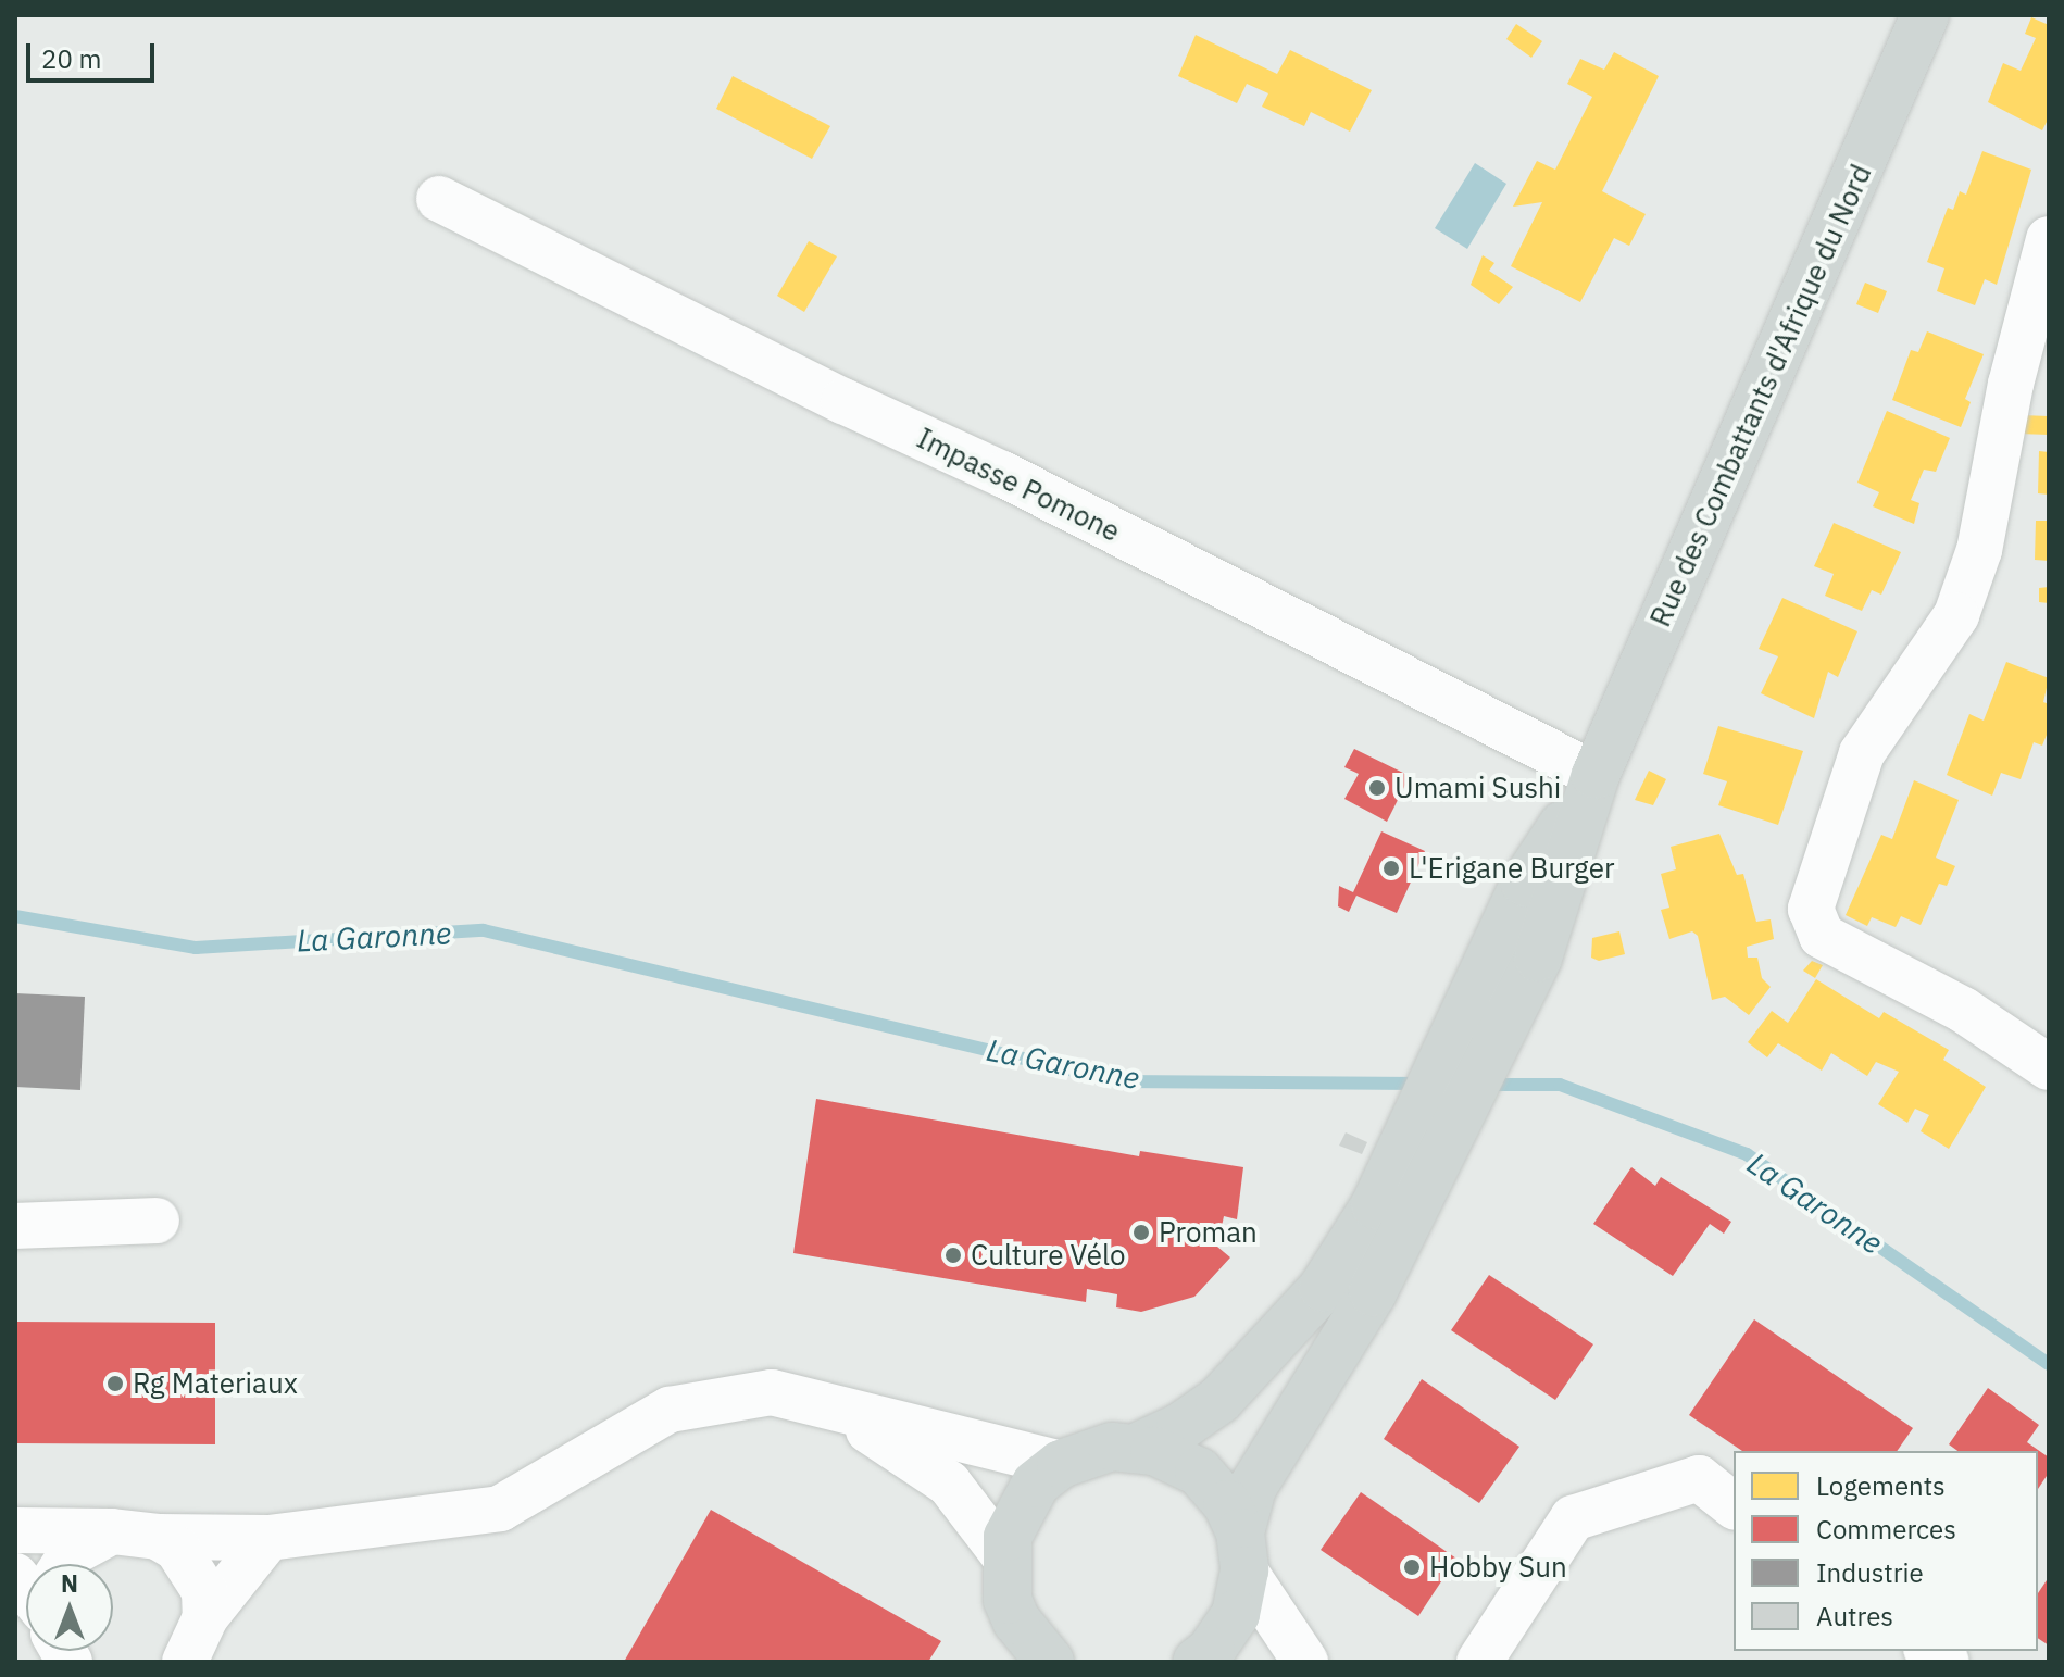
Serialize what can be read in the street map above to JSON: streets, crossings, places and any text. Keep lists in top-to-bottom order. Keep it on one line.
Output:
{"streets":{"main road":["Rue des Combattants d'Afrique du Nord"],"street":["Impasse Pomone"]},"crossings":[["Rue des Combattants d'Afrique du Nord","Impasse Pomone"]],"water":["La Garonne"],"places":["Umami Sushi","L'Erigane Burger","Proman","Culture Vélo","Rg Materiaux","Hobby Sun"],"legend":["Logements","Commerces","Industrie","Autres"],"scale_bar":"20 m","north":"top"}
